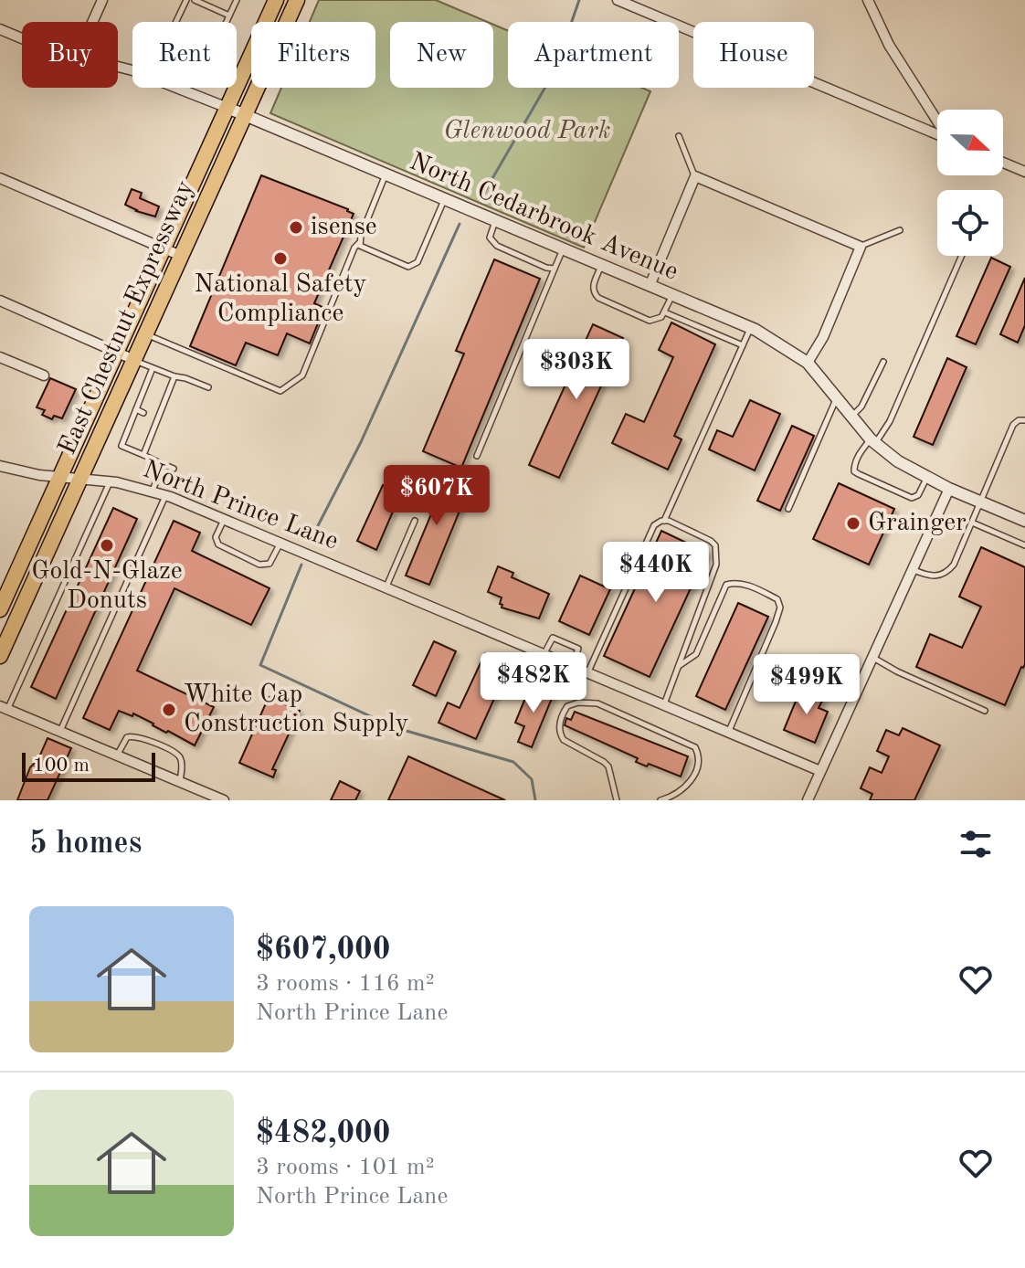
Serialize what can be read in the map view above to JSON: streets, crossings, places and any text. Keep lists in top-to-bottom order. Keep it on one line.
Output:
{"streets":{"main road":["East Chestnut Expressway"],"street":["North Cedarbrook Avenue","North Prince Lane"]},"crossings":[["North Cedarbrook Avenue","East Chestnut Expressway"],["East Chestnut Expressway","North Prince Lane"]],"parks":["Glenwood Park"],"places":["isense","National Safety Compliance","Grainger","Gold-N-Glaze Donuts","White Cap Construction Supply"],"scale_bar":"100 m","north":"right","page":{"chip":["Buy","Rent","Filters","New","Apartment","House"],"price":["$303K","$607K","$440K","$482K","$499K"],"scale":"100 m","heading":"5 homes","list":[{"name":"$607,000","note":"3 rooms · 116 m² · North Prince Lane"},{"name":"$482,000","note":"3 rooms · 101 m² · North Prince Lane"}]}}
